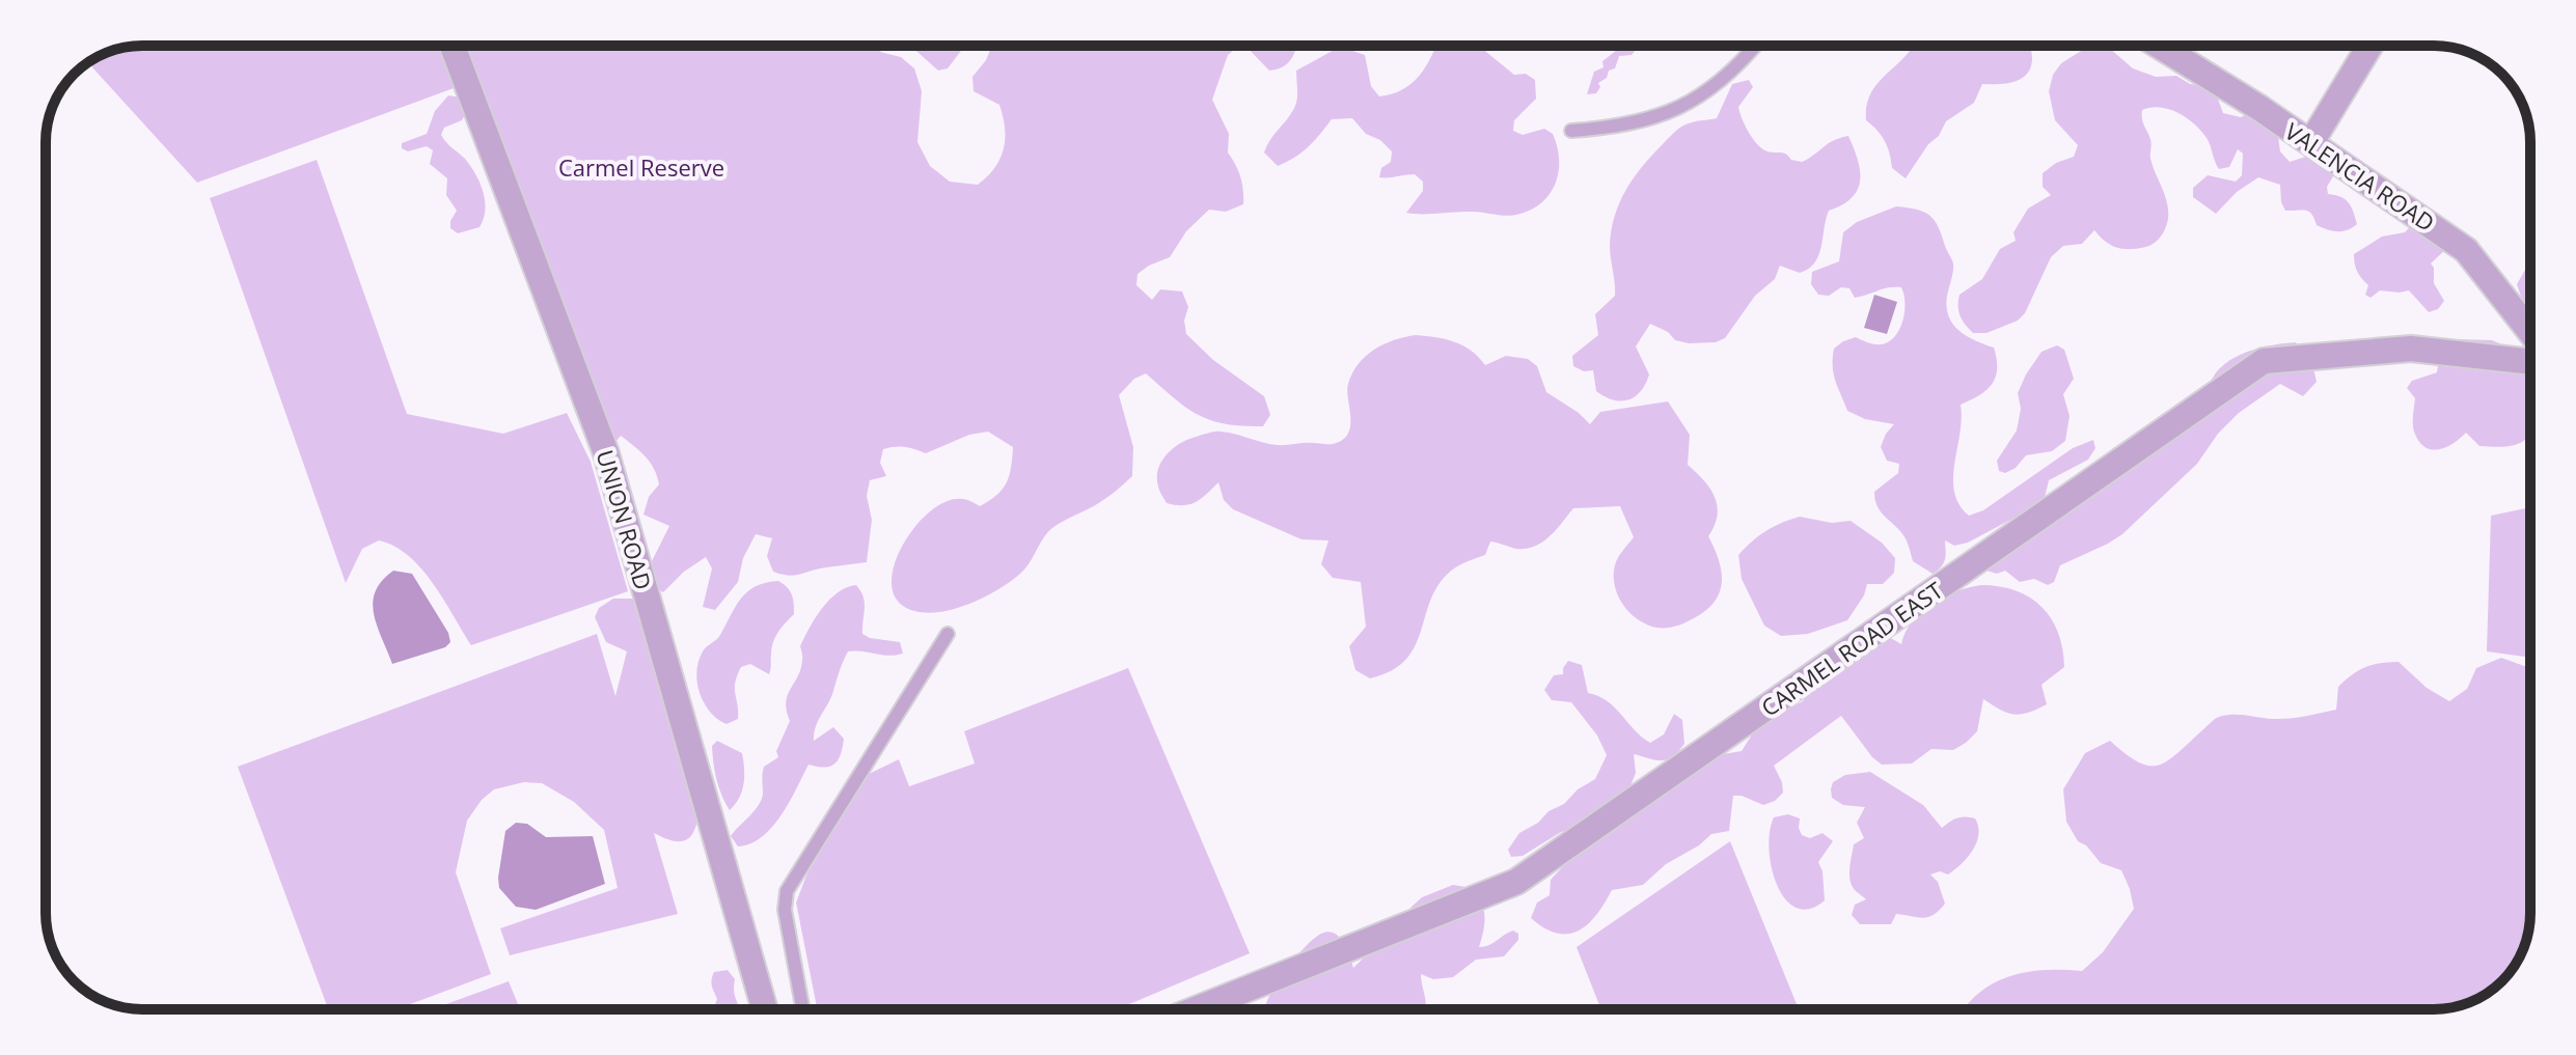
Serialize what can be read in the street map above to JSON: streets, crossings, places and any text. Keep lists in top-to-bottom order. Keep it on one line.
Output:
{"streets":{"street":["VALENCIA ROAD","UNION ROAD","CARMEL ROAD EAST"]},"parks":["Carmel Reserve"]}
